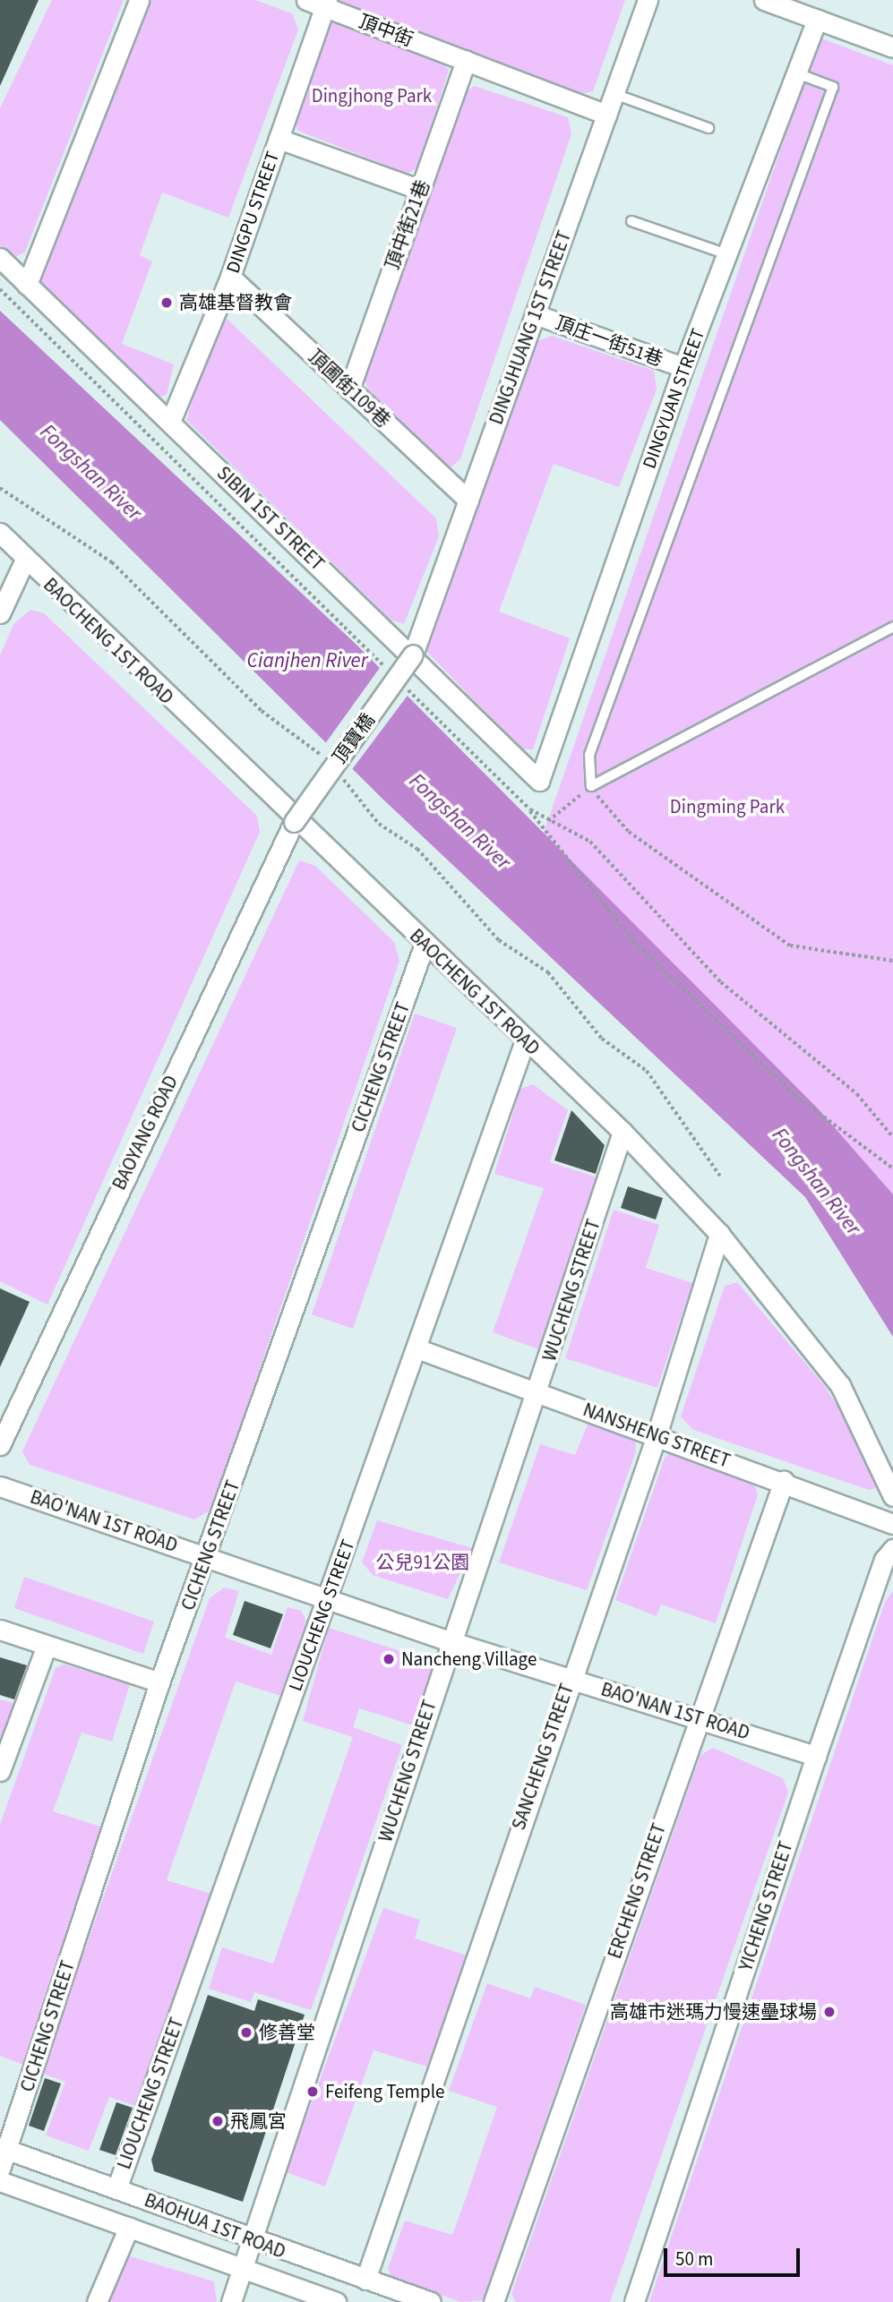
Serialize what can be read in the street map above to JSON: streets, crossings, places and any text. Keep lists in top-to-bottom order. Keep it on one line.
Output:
{"streets":{"street":["頂中街","DINGPU STREET","頂中街21巷","DINGJHUANG 1ST STREET","頂庄一街51巷","頂圃街109巷","DINGYUAN STREET","SIBIN 1ST STREET","BAOCHENG 1ST ROAD","頂寶橋","CICHENG STREET","BAOYANG ROAD","WUCHENG STREET","NANSHENG STREET","BAO'NAN 1ST ROAD","LIOUCHENG STREET","SANCHENG STREET","ERCHENG STREET","YICHENG STREET","BAOHUA 1ST ROAD"]},"crossings":[["頂中街","DINGPU STREET"],["頂中街","頂中街21巷"],["頂中街","DINGJHUANG 1ST STREET"],["DINGPU STREET","頂圃街109巷"],["DINGPU STREET","SIBIN 1ST STREET"],["頂中街21巷","頂圃街109巷"],["DINGJHUANG 1ST STREET","頂庄一街51巷"],["DINGJHUANG 1ST STREET","頂圃街109巷"],["DINGJHUANG 1ST STREET","SIBIN 1ST STREET"],["DINGJHUANG 1ST STREET","頂寶橋"],["頂庄一街51巷","DINGYUAN STREET"],["DINGYUAN STREET","SIBIN 1ST STREET"],["SIBIN 1ST STREET","頂寶橋"],["BAOCHENG 1ST ROAD","頂寶橋"],["BAOCHENG 1ST ROAD","CICHENG STREET"],["BAOCHENG 1ST ROAD","BAOYANG ROAD"],["BAOCHENG 1ST ROAD","WUCHENG STREET"],["BAOCHENG 1ST ROAD","LIOUCHENG STREET"],["BAOCHENG 1ST ROAD","SANCHENG STREET"],["頂寶橋","BAOYANG ROAD"],["CICHENG STREET","BAO'NAN 1ST ROAD"],["CICHENG STREET","BAOHUA 1ST ROAD"],["WUCHENG STREET","NANSHENG STREET"],["WUCHENG STREET","BAO'NAN 1ST ROAD"],["WUCHENG STREET","BAOHUA 1ST ROAD"],["NANSHENG STREET","LIOUCHENG STREET"],["NANSHENG STREET","SANCHENG STREET"],["NANSHENG STREET","ERCHENG STREET"],["BAO'NAN 1ST ROAD","LIOUCHENG STREET"],["BAO'NAN 1ST ROAD","SANCHENG STREET"],["BAO'NAN 1ST ROAD","ERCHENG STREET"],["BAO'NAN 1ST ROAD","YICHENG STREET"],["LIOUCHENG STREET","BAOHUA 1ST ROAD"],["SANCHENG STREET","BAOHUA 1ST ROAD"]],"water":["Fongshan River","Cianjhen River"],"parks":["Dingjhong Park","Dingming Park","公兒91公園"],"places":["高雄基督教會","Nancheng Village","高雄市迷瑪力慢速壘球場","修善堂","Feifeng Temple","飛鳳宮"],"scale_bar":"50 m"}
